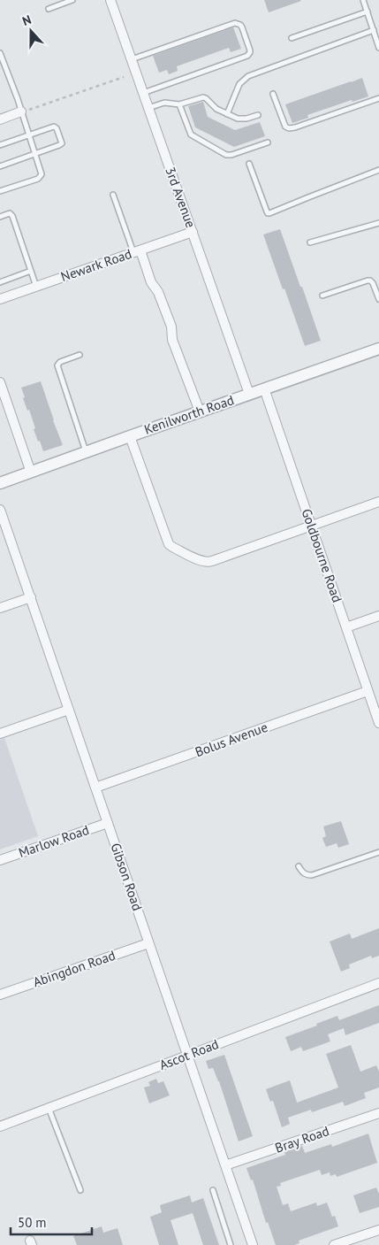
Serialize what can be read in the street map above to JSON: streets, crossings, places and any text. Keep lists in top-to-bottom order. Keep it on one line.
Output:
{"streets":{"street":["3rd Avenue","Newark Road","Kenilworth Road","Goldbourne Road","Bolus Avenue","Marlow Road","Gibson Road","Abingdon Road","Ascot Road","Bray Road"]},"crossings":[["3rd Avenue","Newark Road"],["3rd Avenue","Kenilworth Road"],["Kenilworth Road","Goldbourne Road"],["Goldbourne Road","Bolus Avenue"],["Bolus Avenue","Gibson Road"],["Marlow Road","Gibson Road"],["Gibson Road","Abingdon Road"],["Gibson Road","Ascot Road"],["Gibson Road","Bray Road"]],"scale_bar":"50 m","north":"top"}
